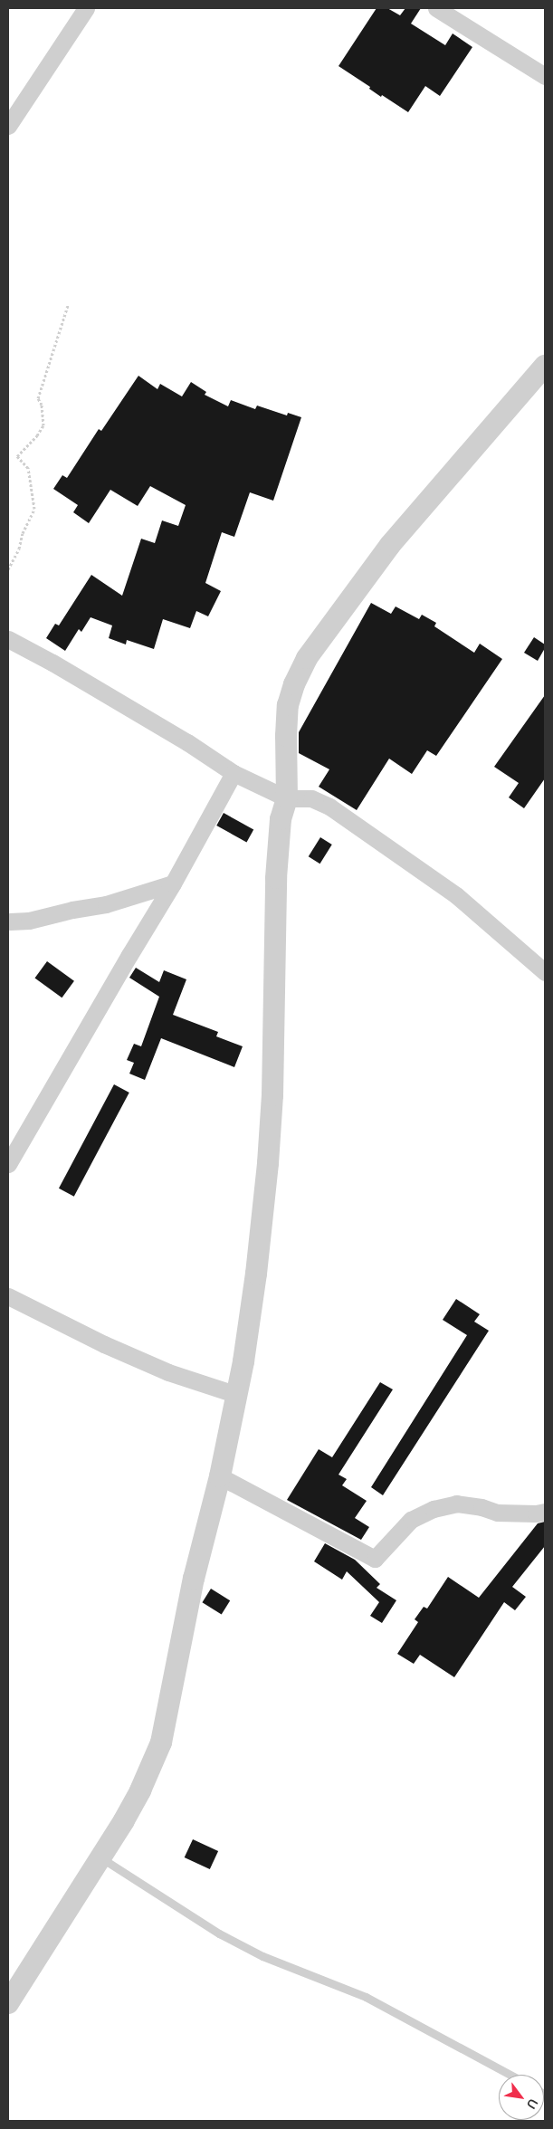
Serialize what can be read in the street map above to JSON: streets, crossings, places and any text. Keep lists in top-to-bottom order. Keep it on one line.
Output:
{"north":"bottom right"}
